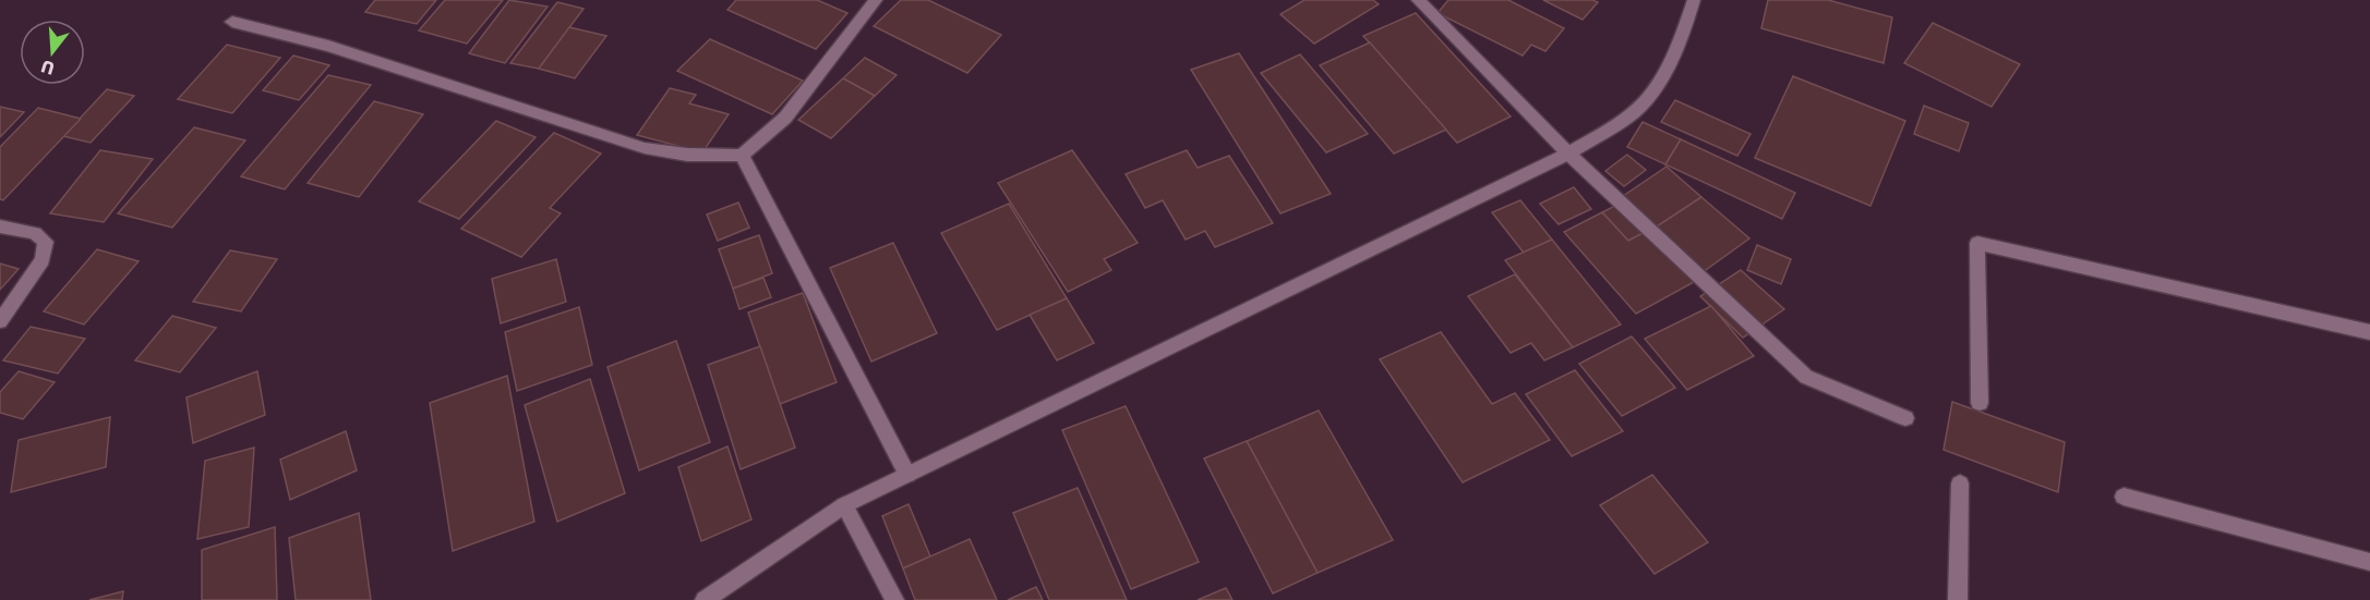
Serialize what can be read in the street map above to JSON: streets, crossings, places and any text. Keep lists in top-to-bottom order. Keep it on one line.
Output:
{"north":"bottom"}
